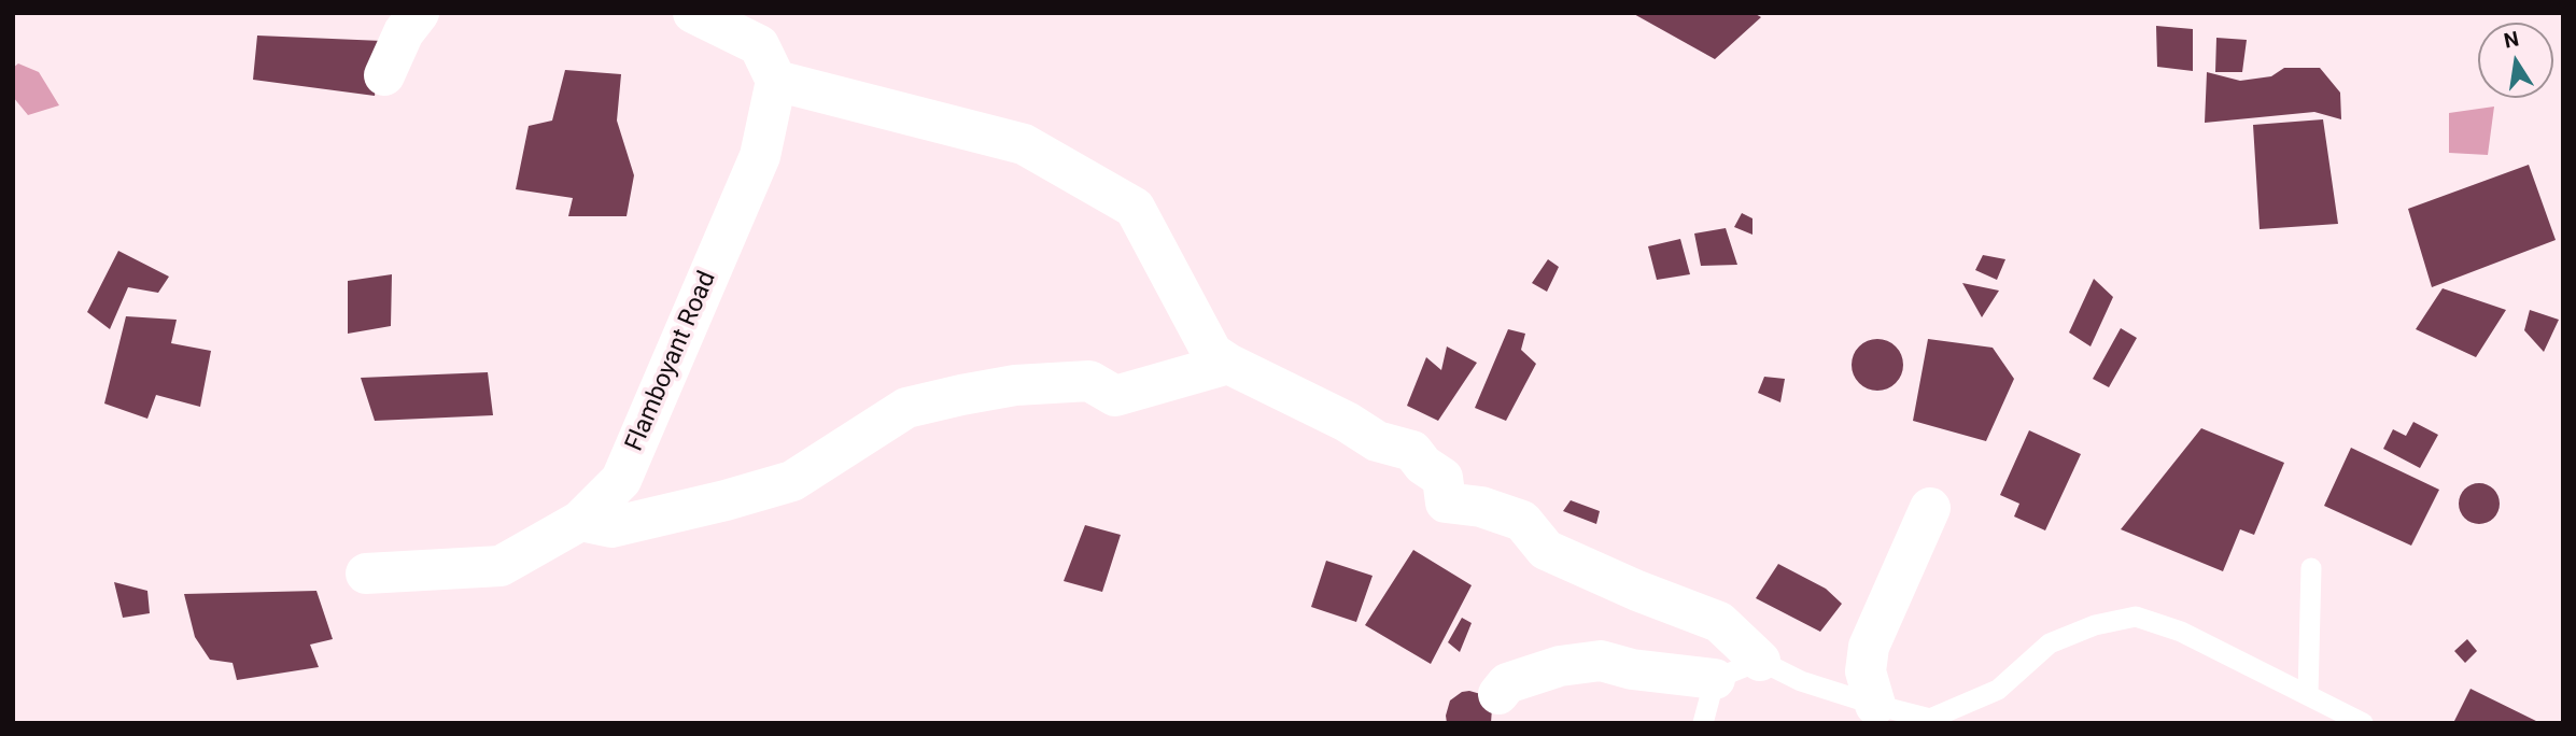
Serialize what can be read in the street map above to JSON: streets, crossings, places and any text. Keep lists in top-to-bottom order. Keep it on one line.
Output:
{"streets":{"street":["Flamboyant Road"]},"north":"top"}
